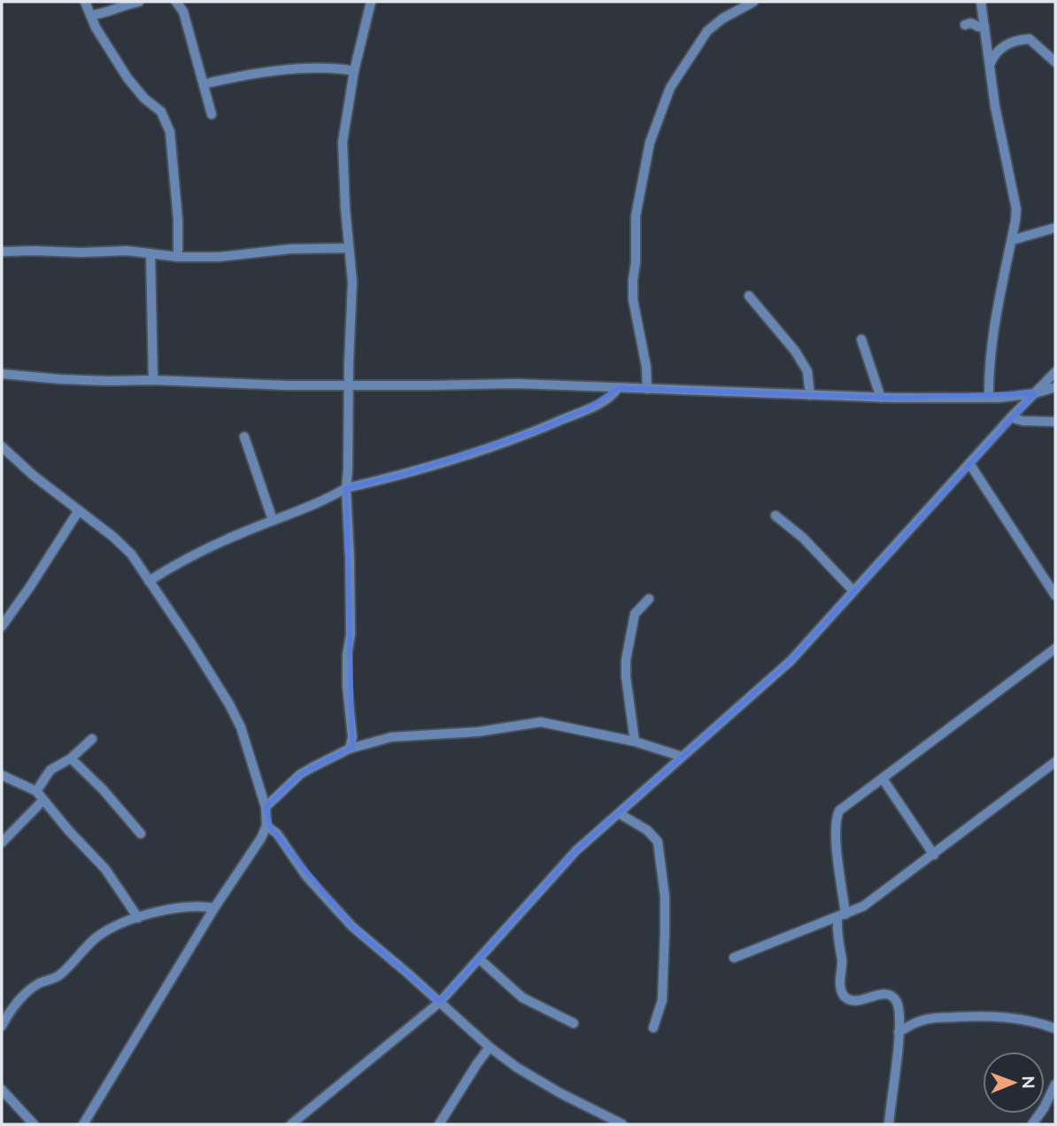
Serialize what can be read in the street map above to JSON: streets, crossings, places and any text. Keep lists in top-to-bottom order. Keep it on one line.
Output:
{"north":"right"}
